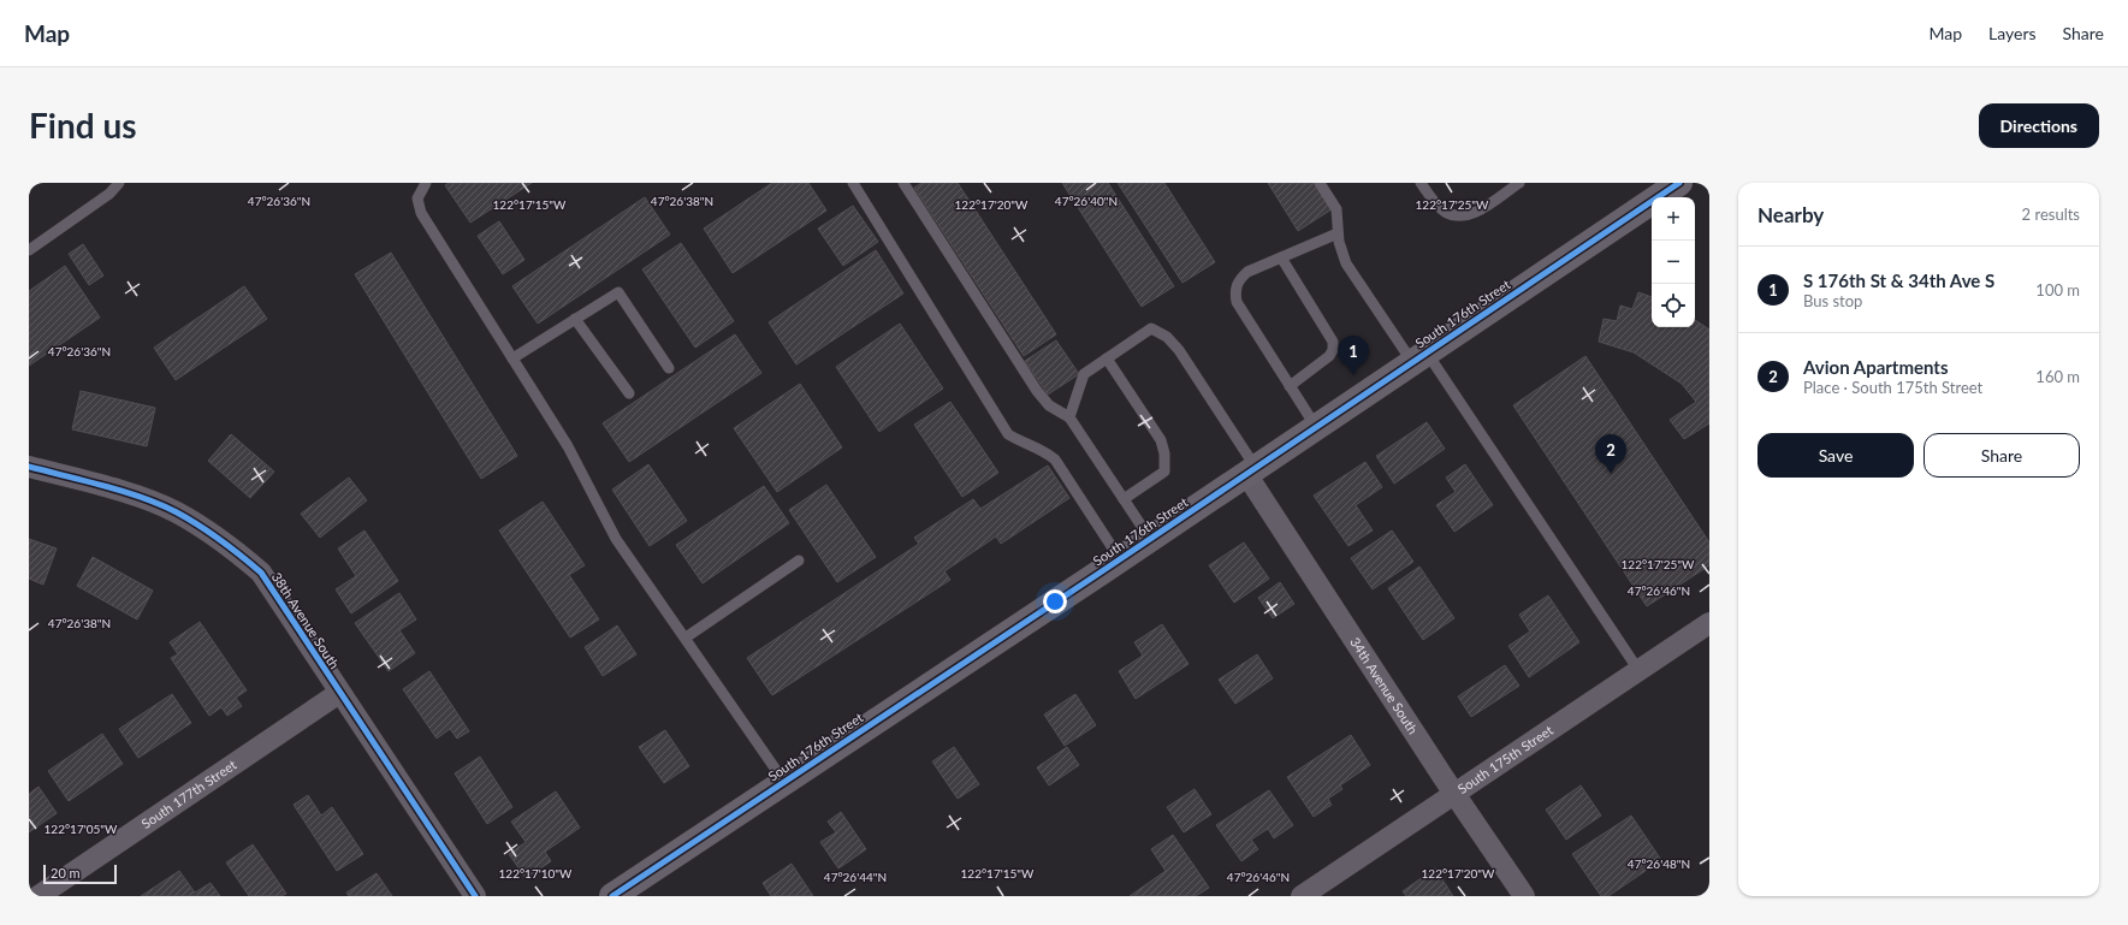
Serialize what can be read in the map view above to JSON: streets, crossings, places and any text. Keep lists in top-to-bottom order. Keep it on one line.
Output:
{"streets":{"street":["South 176th Street","38th Avenue South","34th Avenue South","South 175th Street","South 177th Street"]},"crossings":[["South 176th Street","34th Avenue South"],["38th Avenue South","South 177th Street"],["34th Avenue South","South 175th Street"]],"scale_bar":"20 m","page":{"header":"Map","nav":["Map","Layers","Share"],"buttons":["Directions",["Save","Share"]],"title":"Find us","heading":["Nearby","2 results"],"map_buttons":["+","−"],"list":[{"mark":"1","name":"S 176th St & 34th Ave S","note":"Bus stop","value":"100 m"},{"mark":"2","name":"Avion Apartments","note":"Place · South 175th Street","value":"160 m"}],"pins":["1","2"],"scale":"20 m"},"coordinates":["47°26'36\"N","47°26'38\"N","47°26'40\"N","122°17'15\"W","122°17'20\"W","122°17'25\"W","47°26'46\"N","122°17'05\"W","47°26'48\"N","122°17'10\"W","47°26'44\"N"]}
